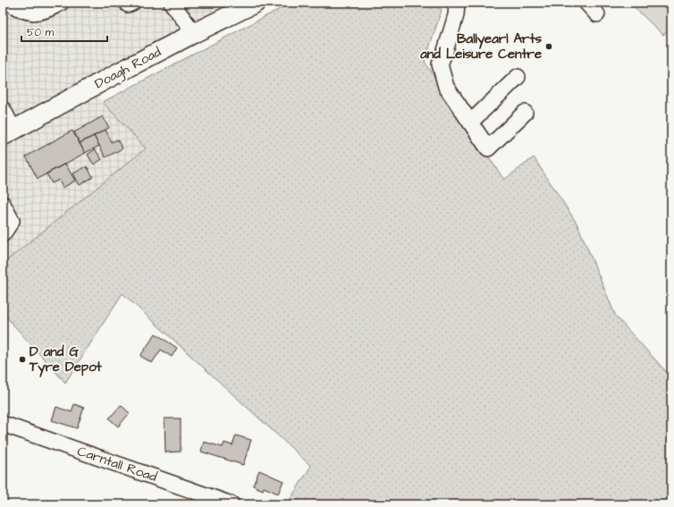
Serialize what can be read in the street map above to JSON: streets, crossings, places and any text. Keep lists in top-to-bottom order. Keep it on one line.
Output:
{"streets":{"main road":["Doagh Road"],"street":["Carntall Road"]},"places":["Ballyearl Arts and Leisure Centre","D and G Tyre Depot"],"scale_bar":"50 m"}
